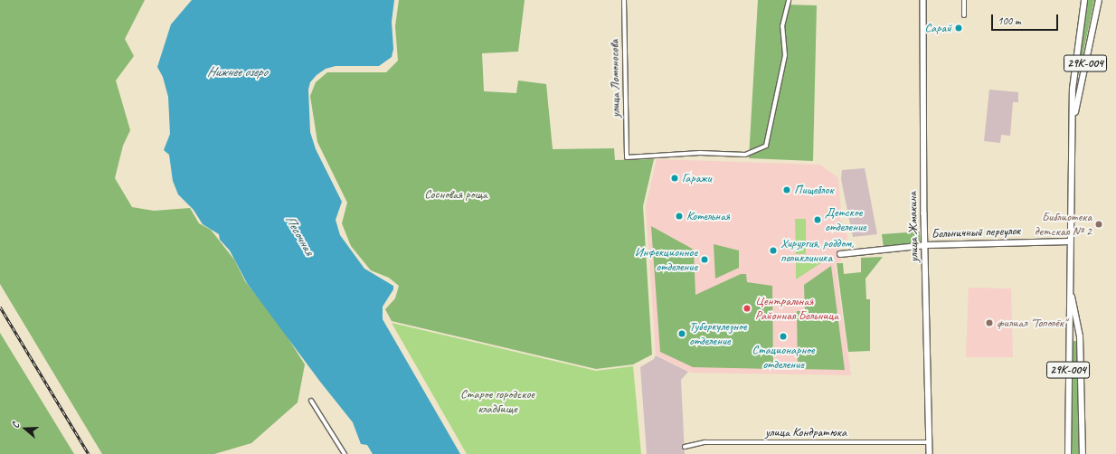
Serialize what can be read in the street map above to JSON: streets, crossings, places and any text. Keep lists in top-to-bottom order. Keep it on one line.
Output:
{"streets":{"main road":["29К-004"],"street":["улица Ломоносова","улица Жмакина","Больничный переулок","улица Кондратюка"]},"crossings":[["29К-004","Больничный переулок"],["улица Жмакина","Больничный переулок"],["улица Жмакина","улица Кондратюка"]],"water":["Нижнее озеро","Песочная"],"parks":["Сосновая роща","Старое городское кладбище"],"places":["Сарай","Гаражи","Пищеблок","Котельная","Детское отделение","Библиотека детская № 2","Хирургия, роддом, поликлиника","Инфекционное отделение","Центральная Районная Больница","филиал \"Тополёк\"","Туберкулезное отделение","Стационарное отделение"],"scale_bar":"100 m","north":"left"}
